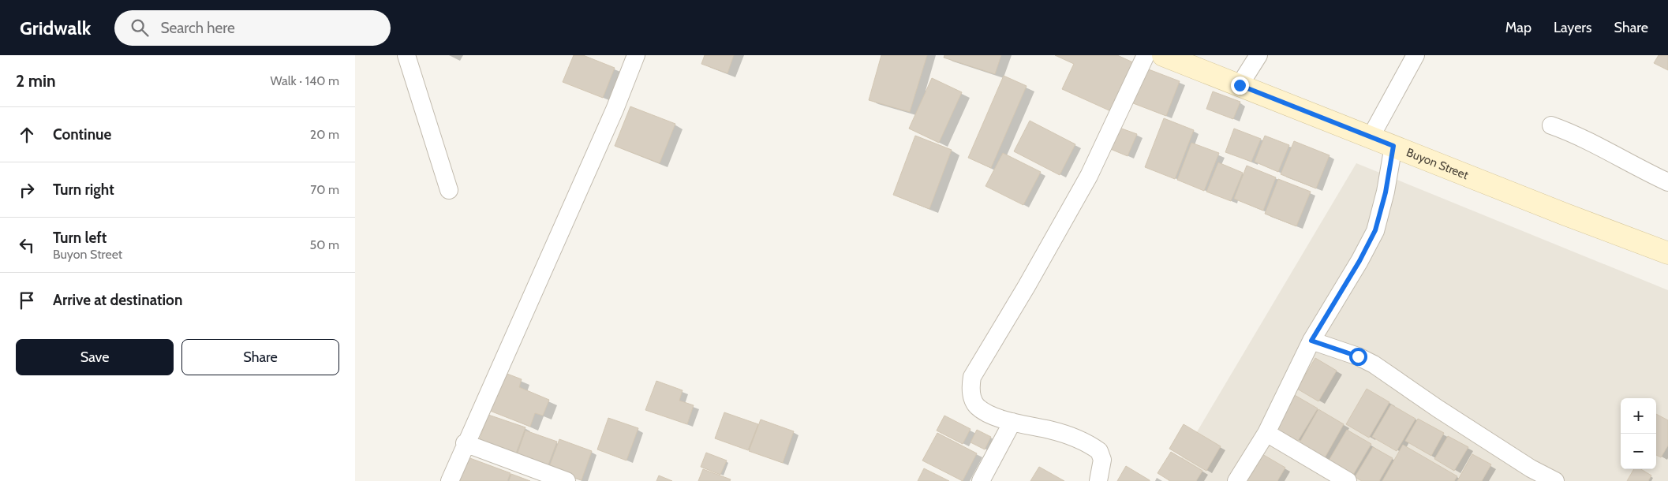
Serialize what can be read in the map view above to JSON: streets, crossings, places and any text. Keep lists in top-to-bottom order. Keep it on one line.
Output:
{"streets":{"main road":["Buyon Street"]},"page":{"header":"Gridwalk","search":"Search here","nav":["Map","Layers","Share"],"heading":["2 min","Walk · 140 m"],"list":[["Continue","20 m"],["Turn right","70 m"],["Turn left","Buyon Street","50 m"],"Arrive at destination"],"buttons":["Save","Share"],"map_buttons":["+","−"]}}
